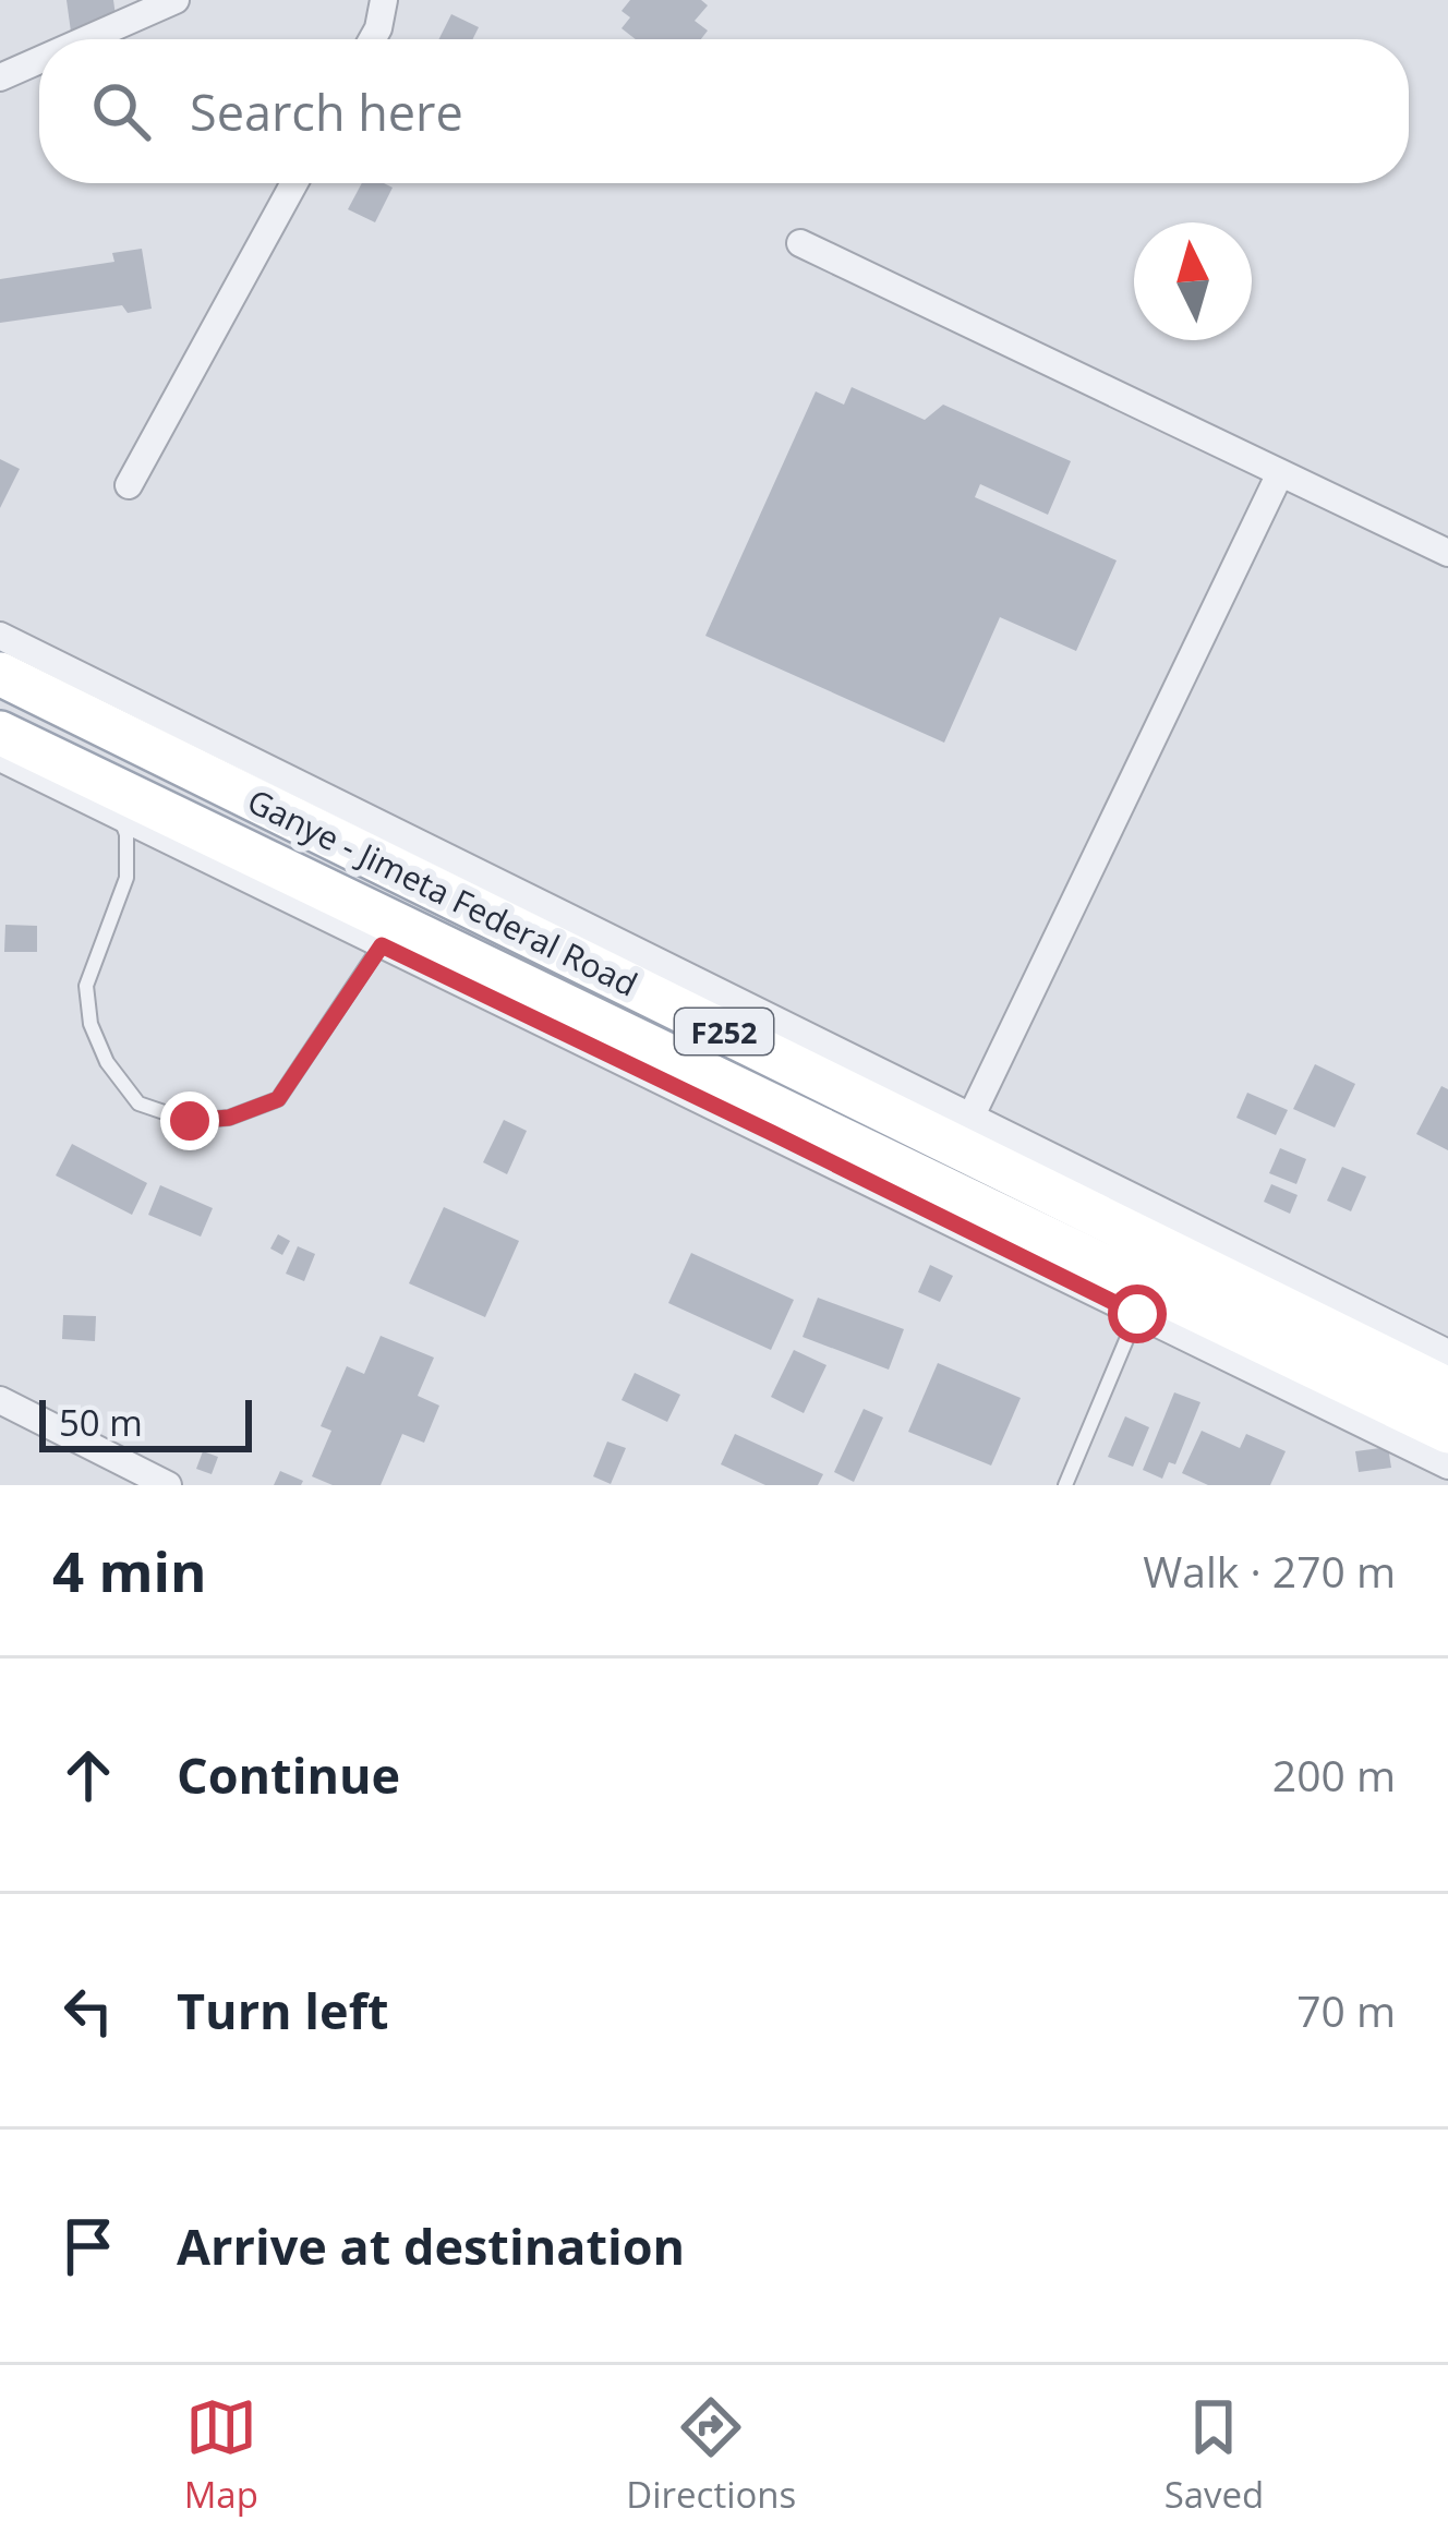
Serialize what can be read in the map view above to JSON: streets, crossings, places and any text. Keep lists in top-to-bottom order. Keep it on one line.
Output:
{"streets":{"main road":["Ganye - Jimeta Federal Road","F252"]},"scale_bar":"50 m","north":"top","page":{"search":"Search here","scale":"50 m","heading":["4 min","Walk · 270 m"],"list":[["Continue","200 m"],["Turn left","70 m"],"Arrive at destination"],"nav":["Map","Directions","Saved"]}}
